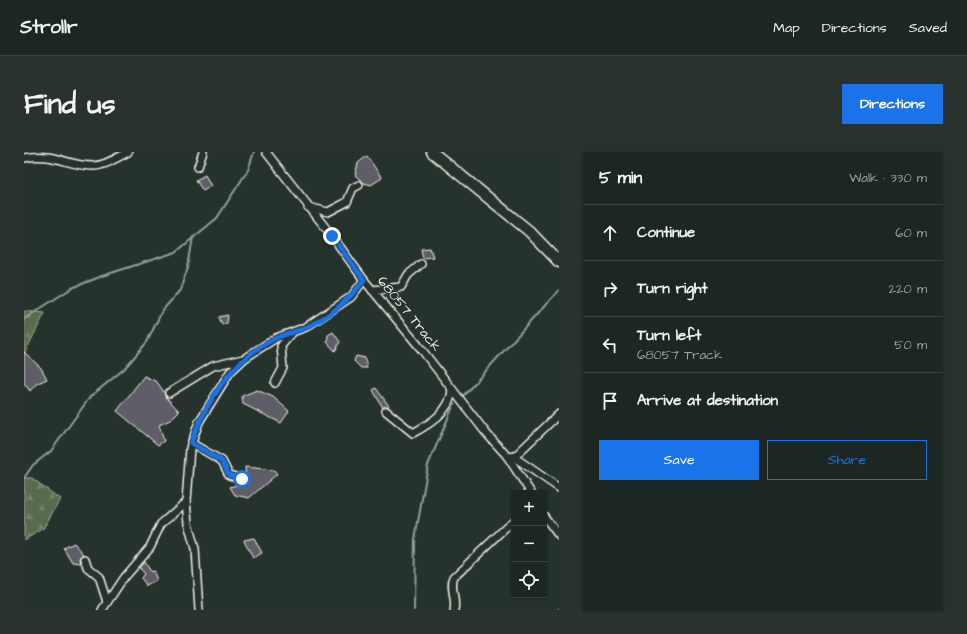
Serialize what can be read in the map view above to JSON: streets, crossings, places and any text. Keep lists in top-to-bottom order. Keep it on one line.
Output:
{"streets":{"street":["68057 Track"]},"page":{"header":"Strollr","nav":["Map","Directions","Saved"],"buttons":["Directions",["Save","Share"]],"title":"Find us","heading":["5 min","Walk · 330 m"],"list":[["Continue","60 m"],["Turn right","220 m"],["Turn left","68057 Track","50 m"],"Arrive at destination"],"map_buttons":["+","−"]}}
